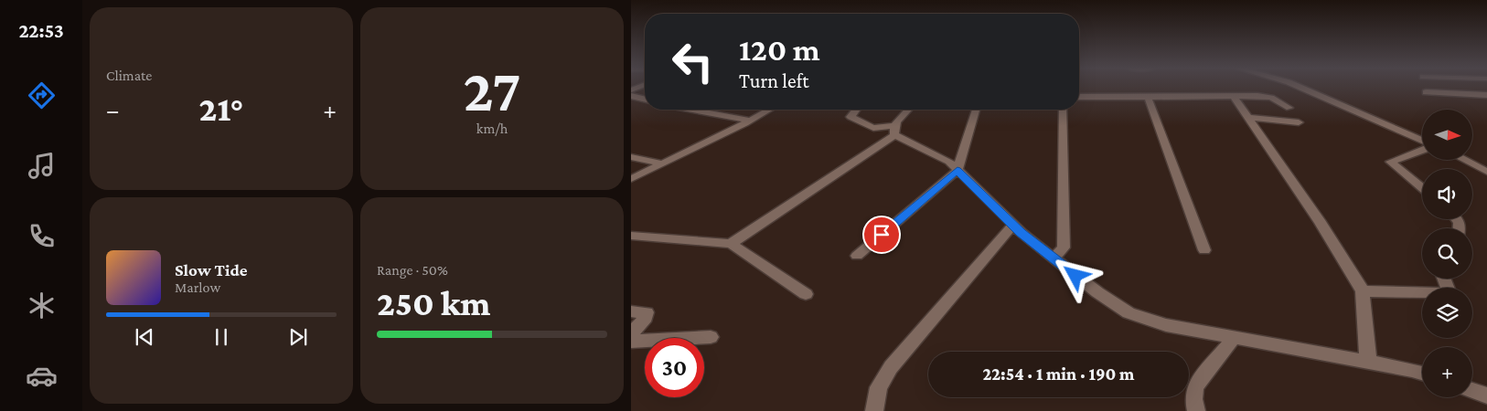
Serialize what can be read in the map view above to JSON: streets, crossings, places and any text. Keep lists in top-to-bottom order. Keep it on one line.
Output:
{"north":"right","page":{"tabs":"22:53","tile":["Climate",["27","km/h"],["Range · 50%","250 km"]],"turn":["120 m","Turn left"],"heat":["−","21°","+"],"map_buttons":"+","song":["Slow Tide","Marlow"],"limit":"30","trip":"22:54 · 1 min · 190 m"}}
